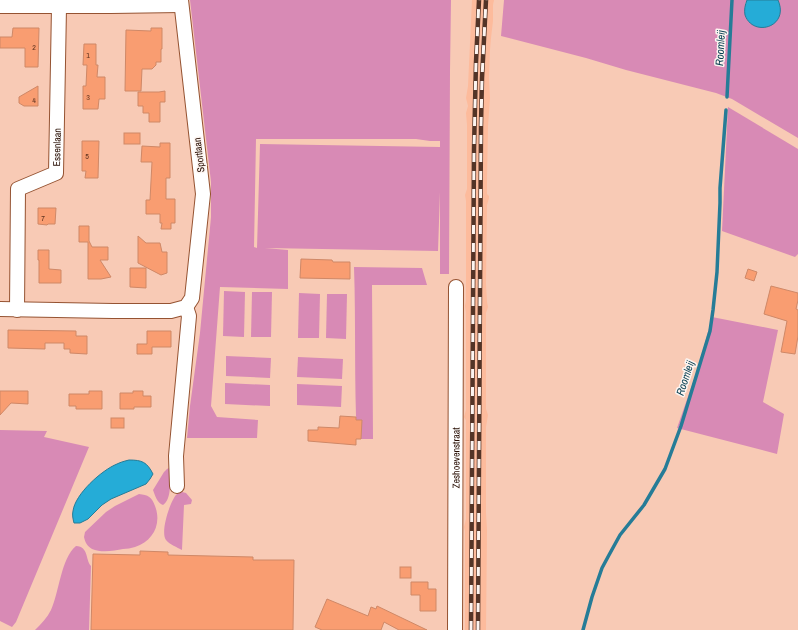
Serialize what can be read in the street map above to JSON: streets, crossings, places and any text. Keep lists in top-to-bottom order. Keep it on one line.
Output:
{"streets":{"street":["Essenlaan","Sportlaan","Zeshoevenstraat"]},"water":["Roomleij"],"house_numbers":["2","1","3","4","5","7"]}
